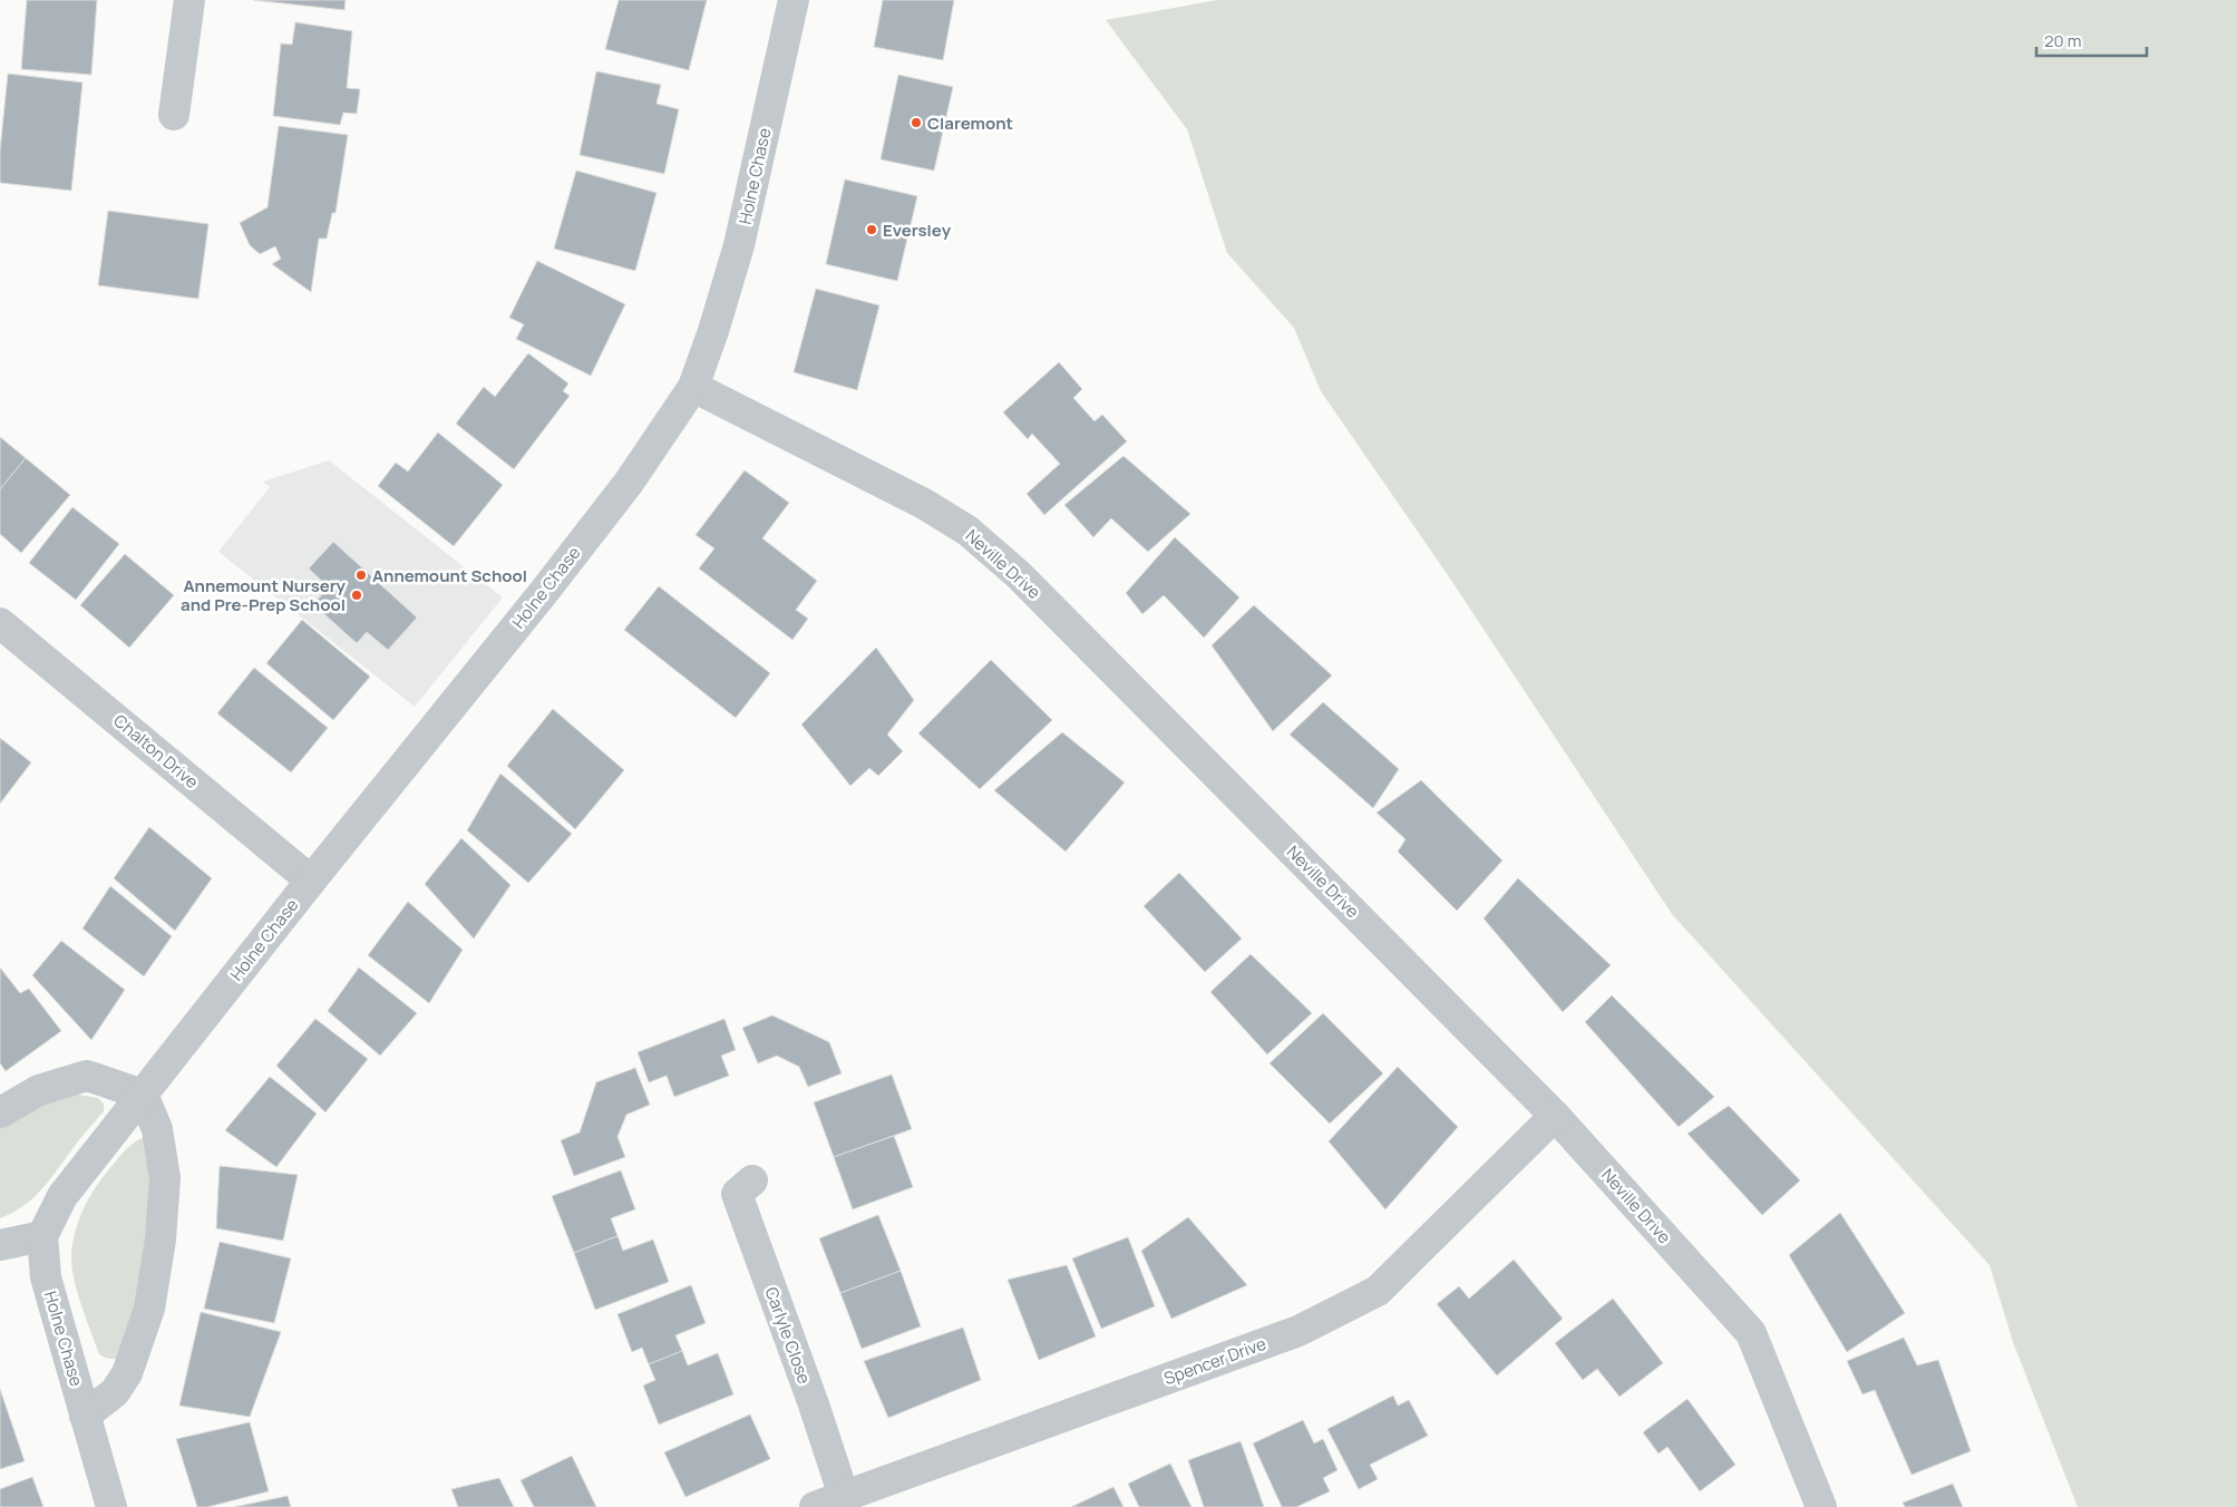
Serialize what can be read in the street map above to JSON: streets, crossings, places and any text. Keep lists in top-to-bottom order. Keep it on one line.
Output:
{"streets":{"street":["Holne Chase","Neville Drive","Chalton Drive","Carlyle Close","Spencer Drive"]},"crossings":[["Holne Chase","Neville Drive"],["Holne Chase","Chalton Drive"],["Neville Drive","Spencer Drive"],["Carlyle Close","Spencer Drive"]],"places":["Claremont","Eversley","Annemount School","Annemount Nursery and Pre-Prep School"],"scale_bar":"20 m"}
